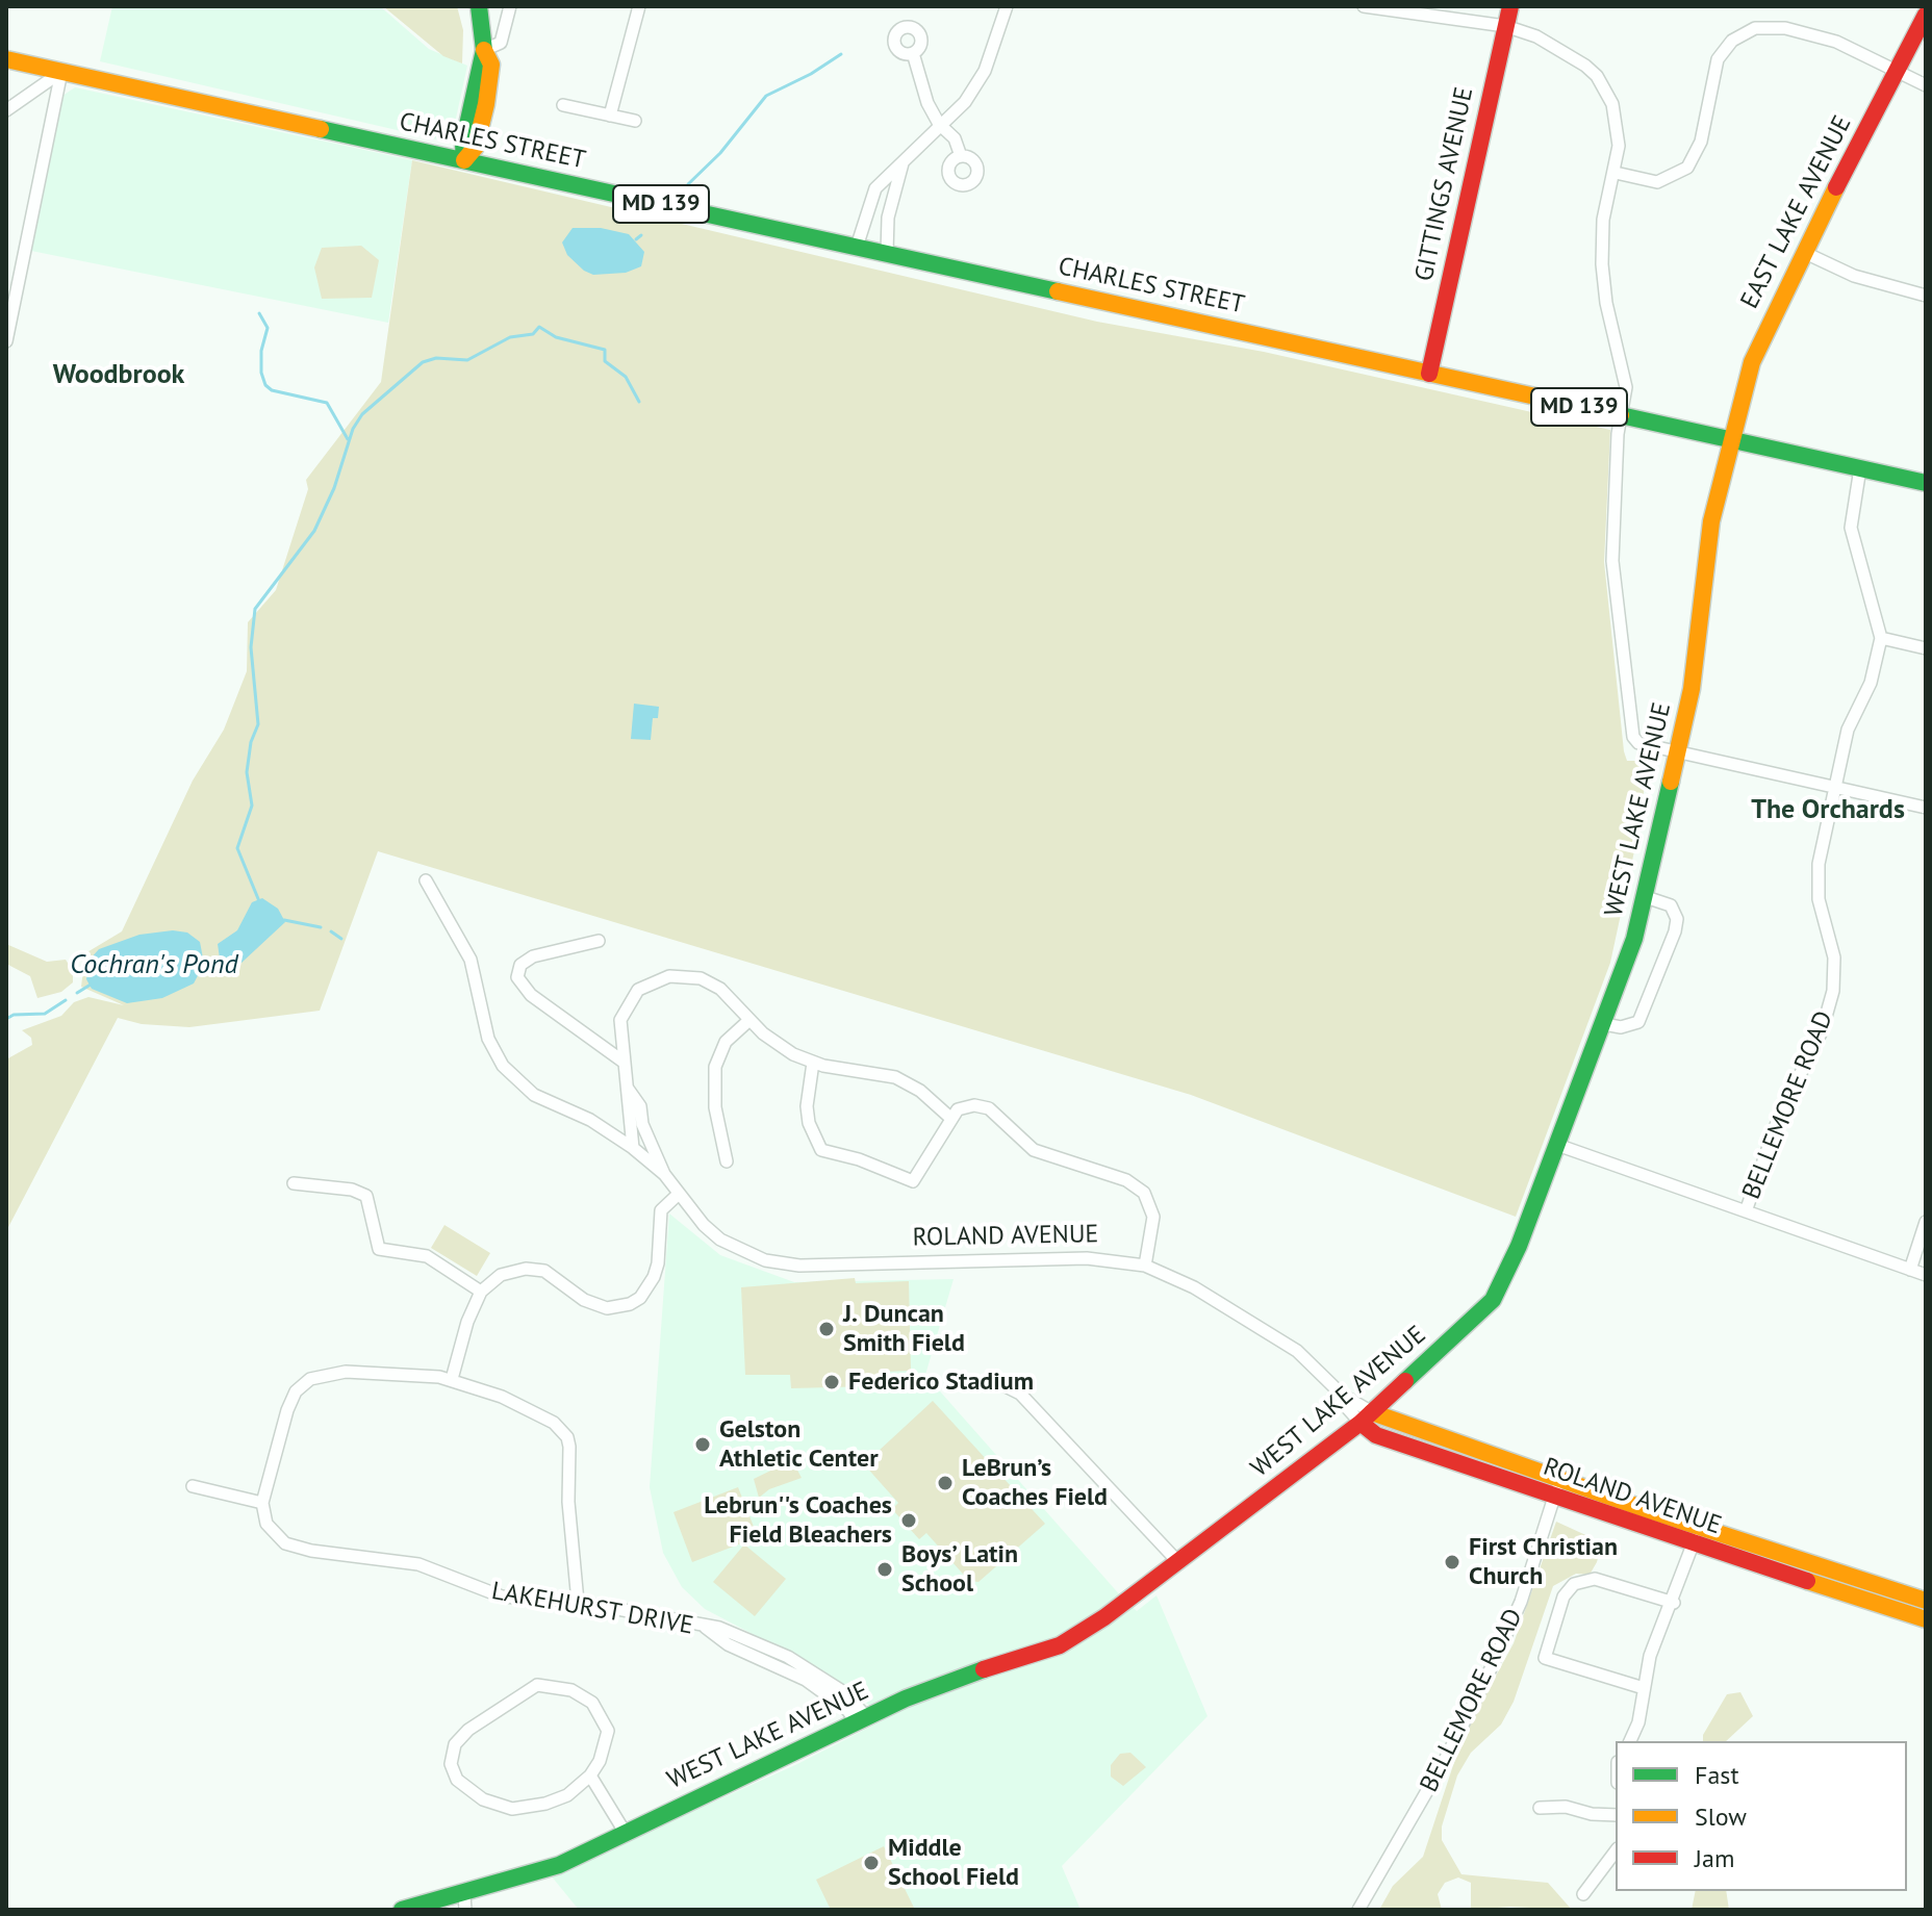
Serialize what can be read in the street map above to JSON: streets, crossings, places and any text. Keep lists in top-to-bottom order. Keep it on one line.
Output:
{"streets":{"street":["CHARLES STREET","GITTINGS AVENUE","MD 139","EAST LAKE AVENUE","WEST LAKE AVENUE","BELLEMORE ROAD","ROLAND AVENUE","LAKEHURST DRIVE"]},"crossings":[["CHARLES STREET","GITTINGS AVENUE"],["CHARLES STREET","MD 139"],["GITTINGS AVENUE","MD 139"],["MD 139","EAST LAKE AVENUE"],["MD 139","WEST LAKE AVENUE"],["MD 139","BELLEMORE ROAD"],["EAST LAKE AVENUE","WEST LAKE AVENUE"],["WEST LAKE AVENUE","ROLAND AVENUE"],["WEST LAKE AVENUE","LAKEHURST DRIVE"],["BELLEMORE ROAD","ROLAND AVENUE"]],"districts":["Woodbrook","The Orchards"],"water":["Cochran's Pond"],"places":["J. Duncan Smith Field","Federico Stadium","Gelston Athletic Center","LeBrun’s Coaches Field","Lebrun''s Coaches Field Bleachers","First Christian Church","Boys’ Latin School","Middle School Field"],"legend":["Fast","Slow","Jam"]}
